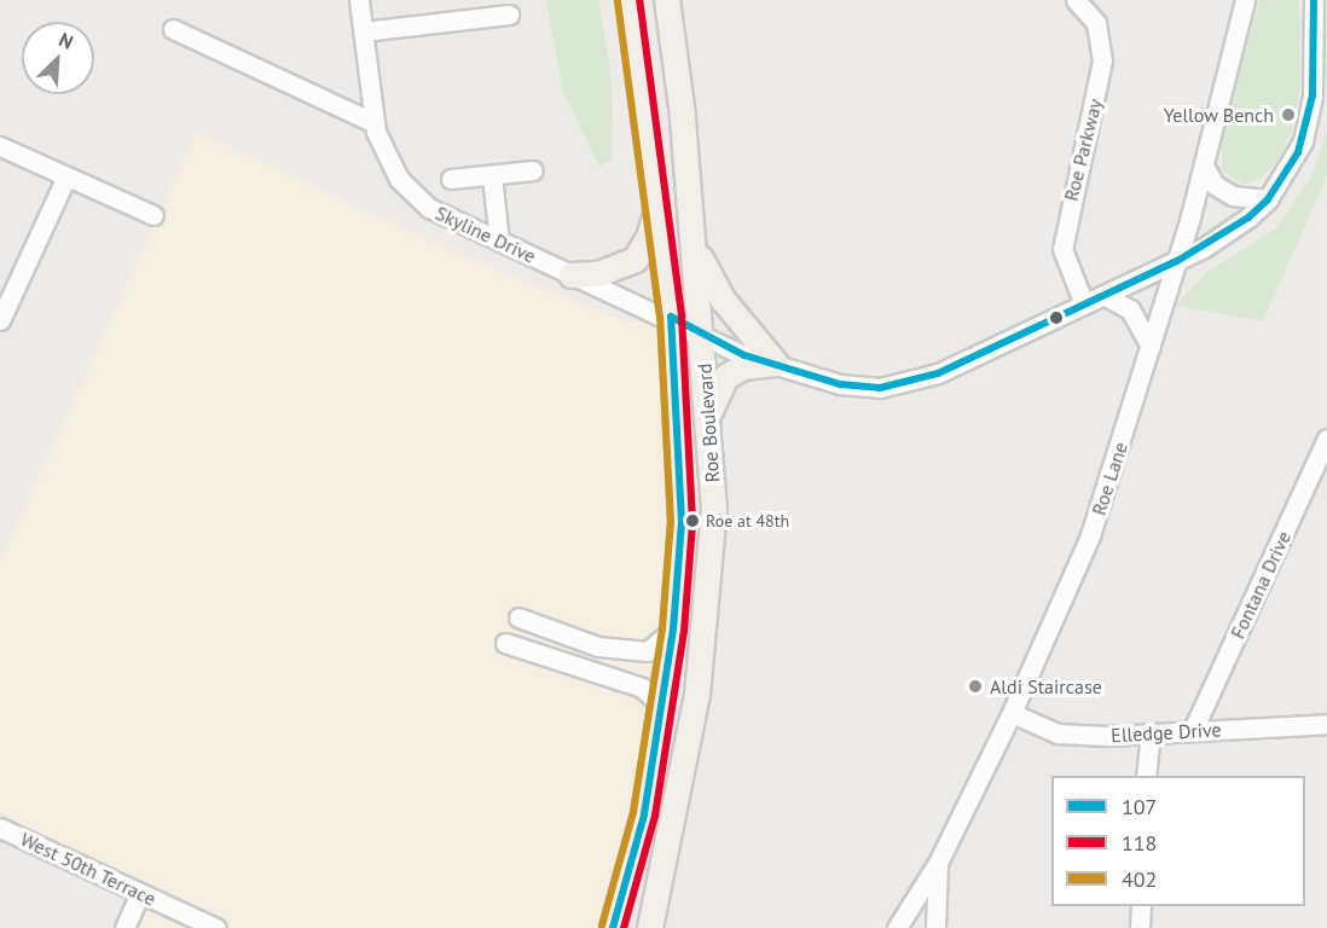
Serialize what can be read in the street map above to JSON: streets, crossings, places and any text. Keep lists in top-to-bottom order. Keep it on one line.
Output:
{"streets":{"main road":["Roe Boulevard"],"street":["Roe Parkway","Skyline Drive","Roe Lane","Fontana Drive","Elledge Drive","West 50th Terrace"]},"crossings":[["Roe Parkway","Skyline Drive"],["Skyline Drive","Roe Boulevard"],["Skyline Drive","Roe Lane"],["Roe Lane","Elledge Drive"],["Fontana Drive","Elledge Drive"]],"places":["Yellow Bench","Roe at 48th","Aldi Staircase"],"lines":["transit line 107","transit line 118","transit line 402"],"legend":["107","118","402"],"north":"top right"}
